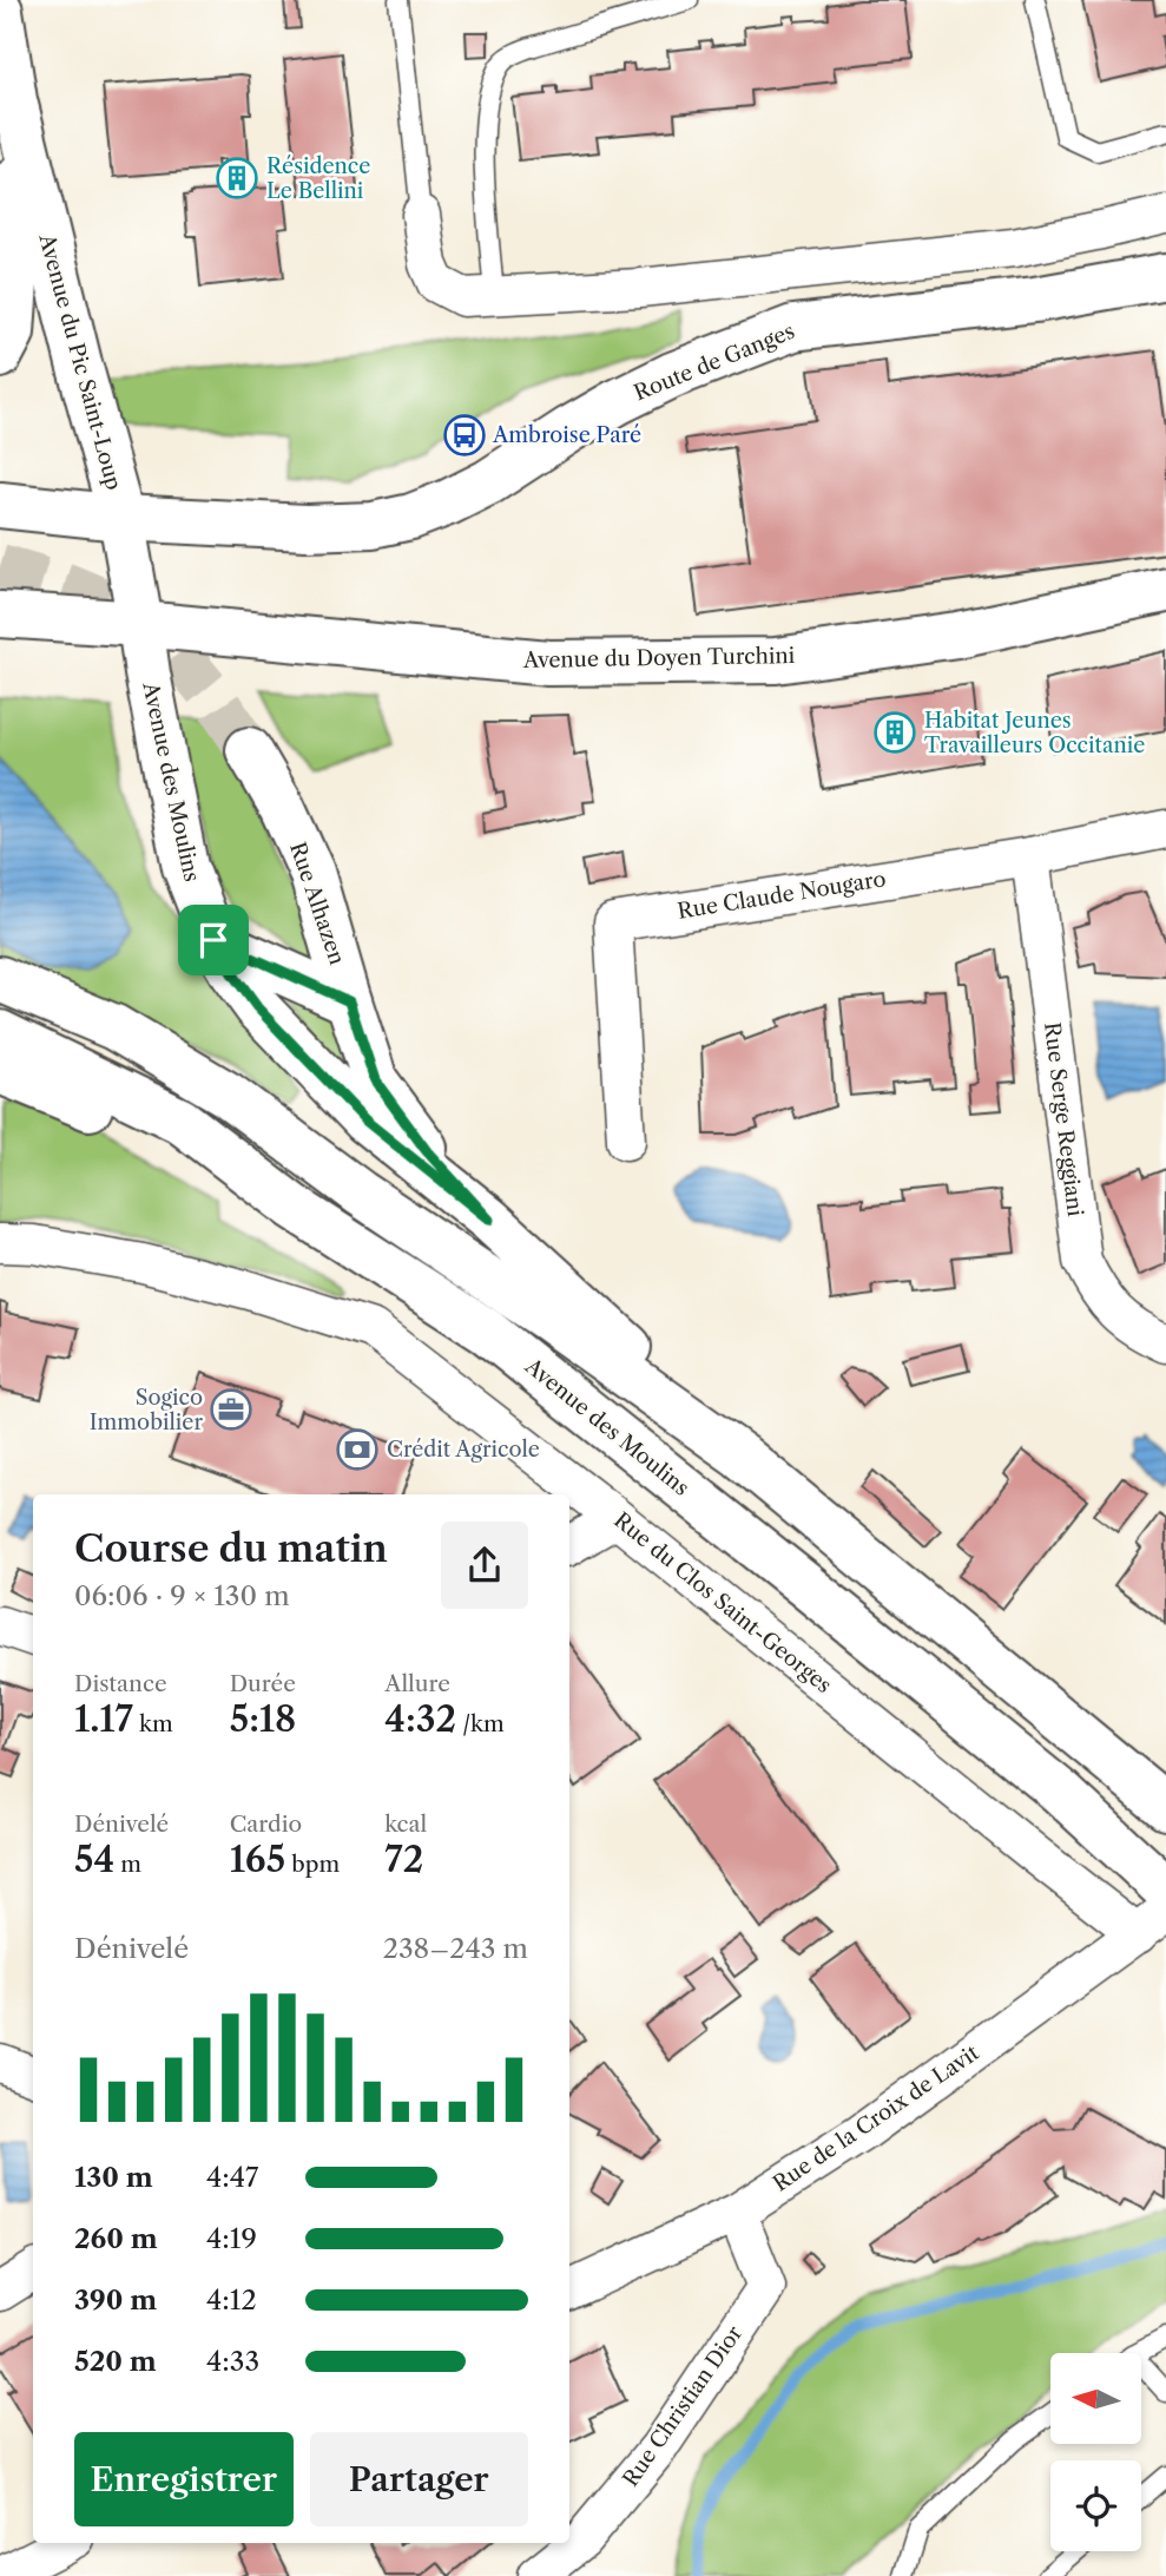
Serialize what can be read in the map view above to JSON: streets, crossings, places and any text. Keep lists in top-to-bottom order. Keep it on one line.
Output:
{"streets":{"main road":["Avenue du Pic Saint-Loup","Route de Ganges","Avenue du Doyen Turchini","Avenue des Moulins","Rue Alhazen"],"street":["Rue Claude Nougaro","Rue Serge Reggiani","Rue du Clos Saint-Georges","Rue de la Croix de Lavit","Rue Christian Dior"]},"crossings":[["Avenue du Pic Saint-Loup","Route de Ganges"],["Avenue du Pic Saint-Loup","Avenue du Doyen Turchini"],["Avenue du Pic Saint-Loup","Avenue des Moulins"],["Avenue du Doyen Turchini","Avenue des Moulins"],["Avenue des Moulins","Rue Alhazen"],["Avenue des Moulins","Rue du Clos Saint-Georges"],["Avenue des Moulins","Rue de la Croix de Lavit"],["Rue Claude Nougaro","Rue Serge Reggiani"],["Rue du Clos Saint-Georges","Rue de la Croix de Lavit"],["Rue de la Croix de Lavit","Rue Christian Dior"]],"places":{"building":["Résidence Le Bellini","Habitat Jeunes Travailleurs Occitanie"],"bus stop":["Ambroise Paré"],"office":["Sogico Immobilier"],"bank":["Crédit Agricole"]},"north":"left","page":{"heading":["Course du matin","06:06 · 9 × 130 m"],"stats":[["Distance","1.17 km"],["Durée","5:18"],["Allure","4:32 /km"],["Dénivelé","54 m"],["Cardio","165 bpm"],["kcal","72"]],"chart":["Dénivelé","238–243 m"],"list":[{"name":"130 m","note":"4:47"},{"name":"260 m","note":"4:19"},{"name":"390 m","note":"4:12"},{"name":"520 m","note":"4:33"}],"buttons":["Enregistrer","Partager"]}}
